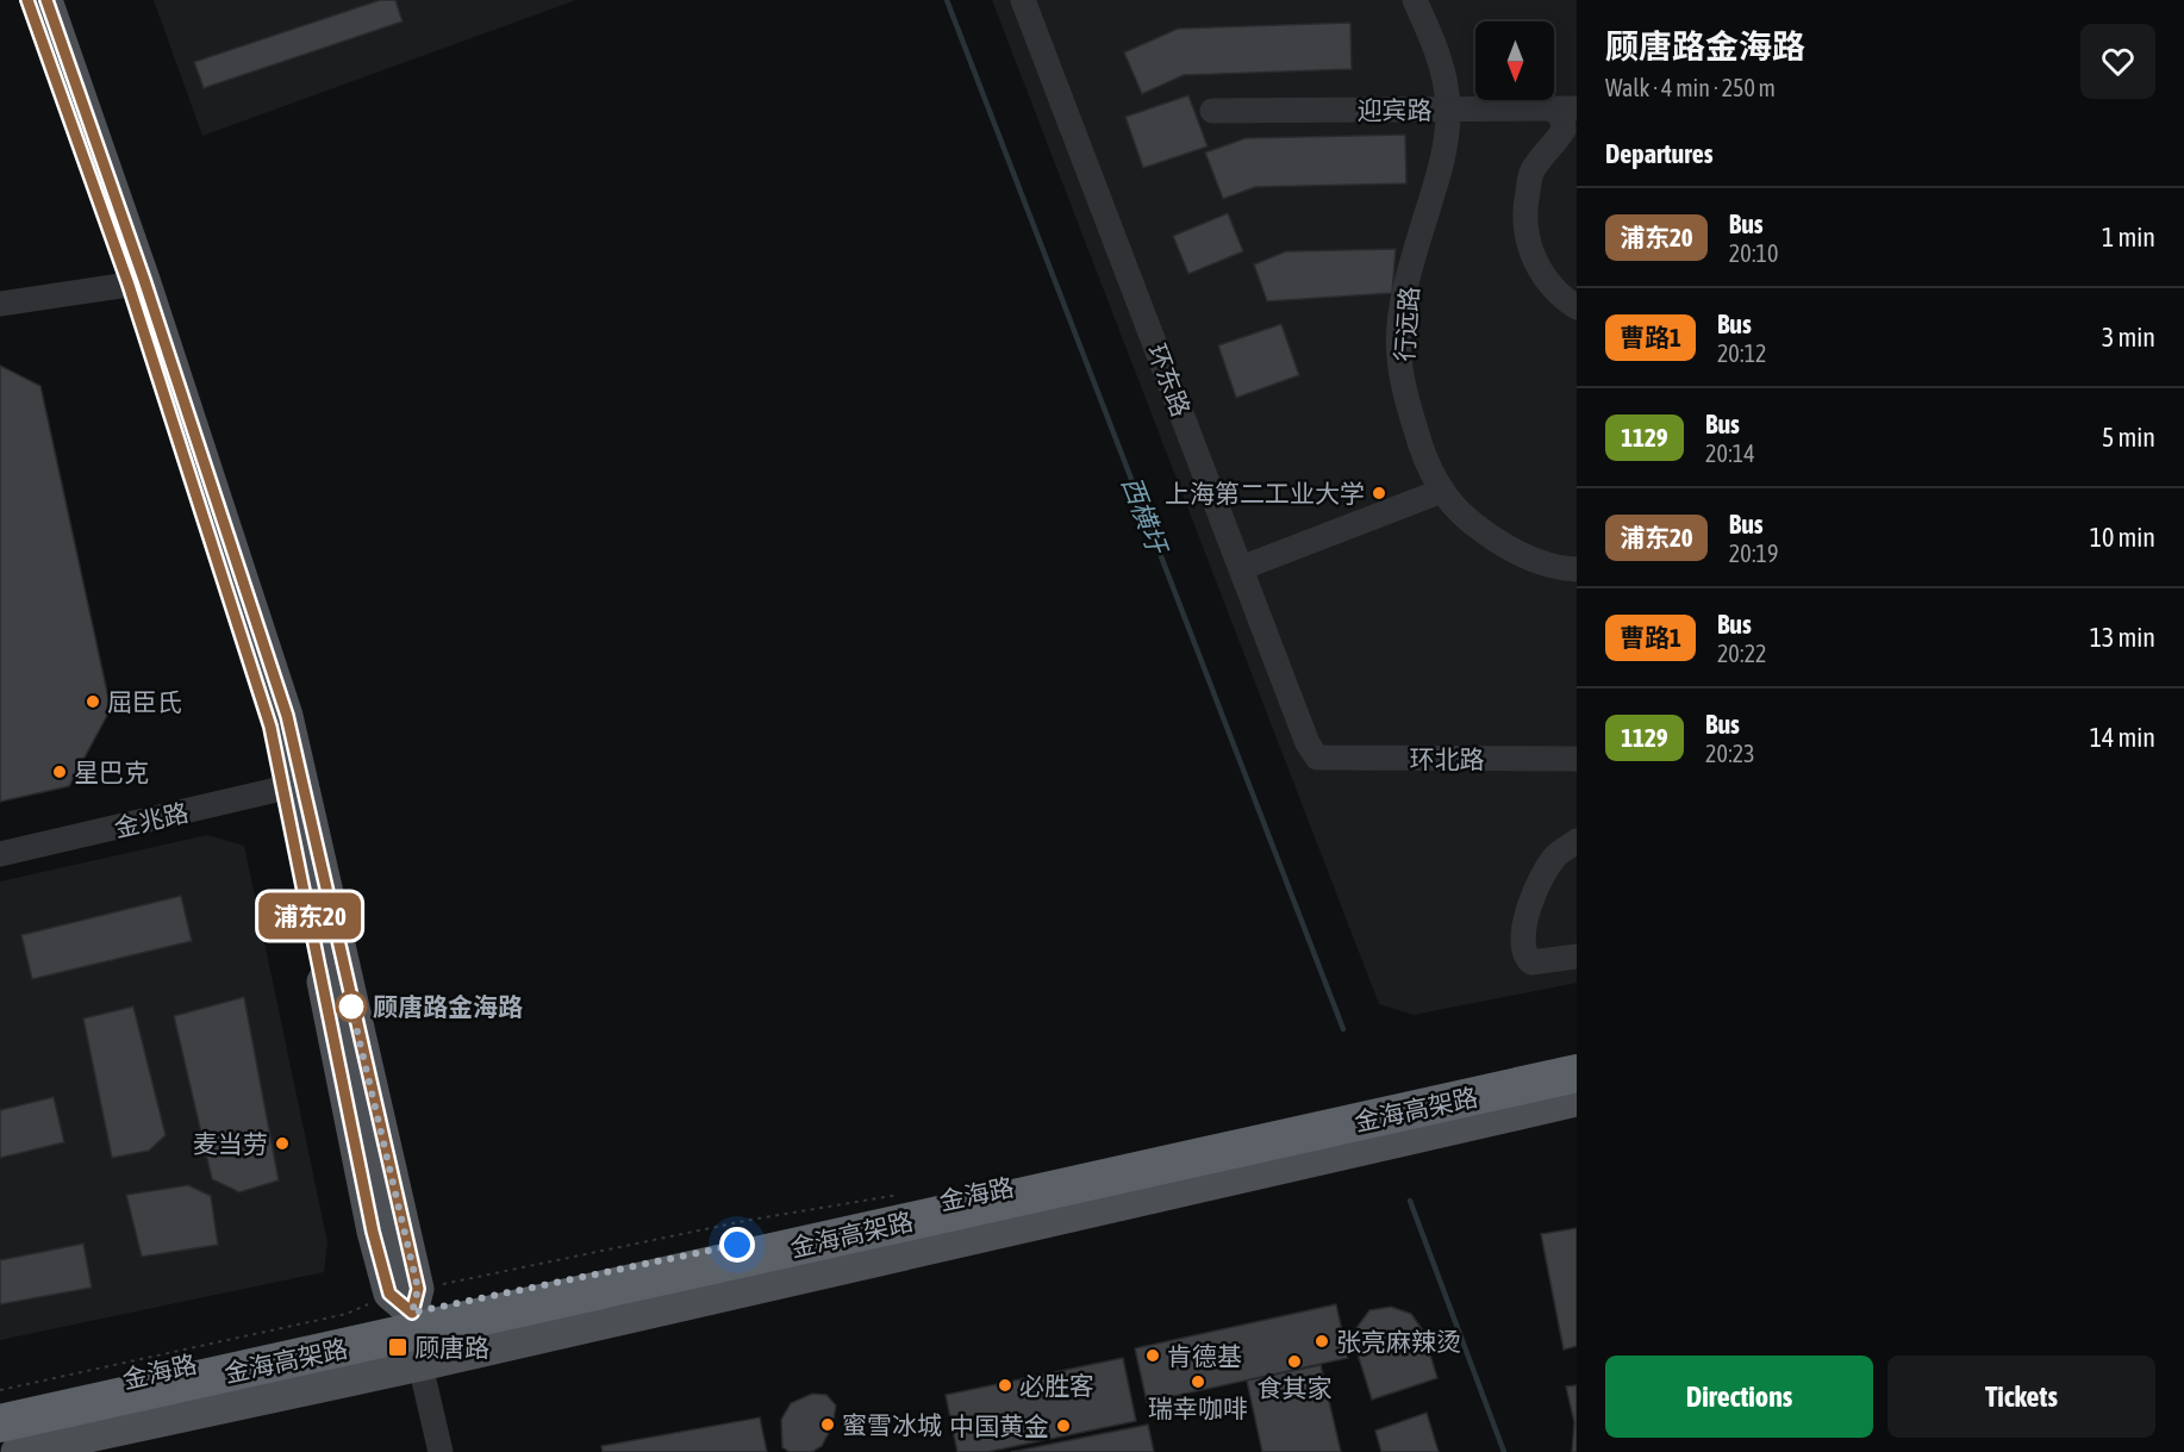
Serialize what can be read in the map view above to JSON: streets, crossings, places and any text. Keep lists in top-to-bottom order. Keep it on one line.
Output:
{"streets":{"highway":["金海高架路"],"main road":["金海路"],"street":["迎宾路","行远路","环东路","环北路","金兆路"]},"crossings":[["迎宾路","行远路"],["环东路","环北路"]],"water":["西横圩"],"places":{"other":["上海第二工业大学","屈臣氏","星巴克","顾唐路金海路","麦当劳","张亮麻辣烫","肯德基","食其家","瑞幸咖啡","必胜客","蜜雪冰城","中国黄金"],"transit":["顾唐路"]},"lines":["bus line 浦东20"],"north":"bottom","page":{"on_map":"浦东20","heading":[["顾唐路金海路","Walk · 4 min · 250 m"],"Departures"],"list":[{"mark":"浦东20","name":"Bus","note":"20:10","value":"1 min"},{"mark":"曹路1","name":"Bus","note":"20:12","value":"3 min"},{"mark":"1129","name":"Bus","note":"20:14","value":"5 min"},{"mark":"浦东20","name":"Bus","note":"20:19","value":"10 min"},{"mark":"曹路1","name":"Bus","note":"20:22","value":"13 min"},{"mark":"1129","name":"Bus","note":"20:23","value":"14 min"}],"buttons":["Directions","Tickets"]}}
